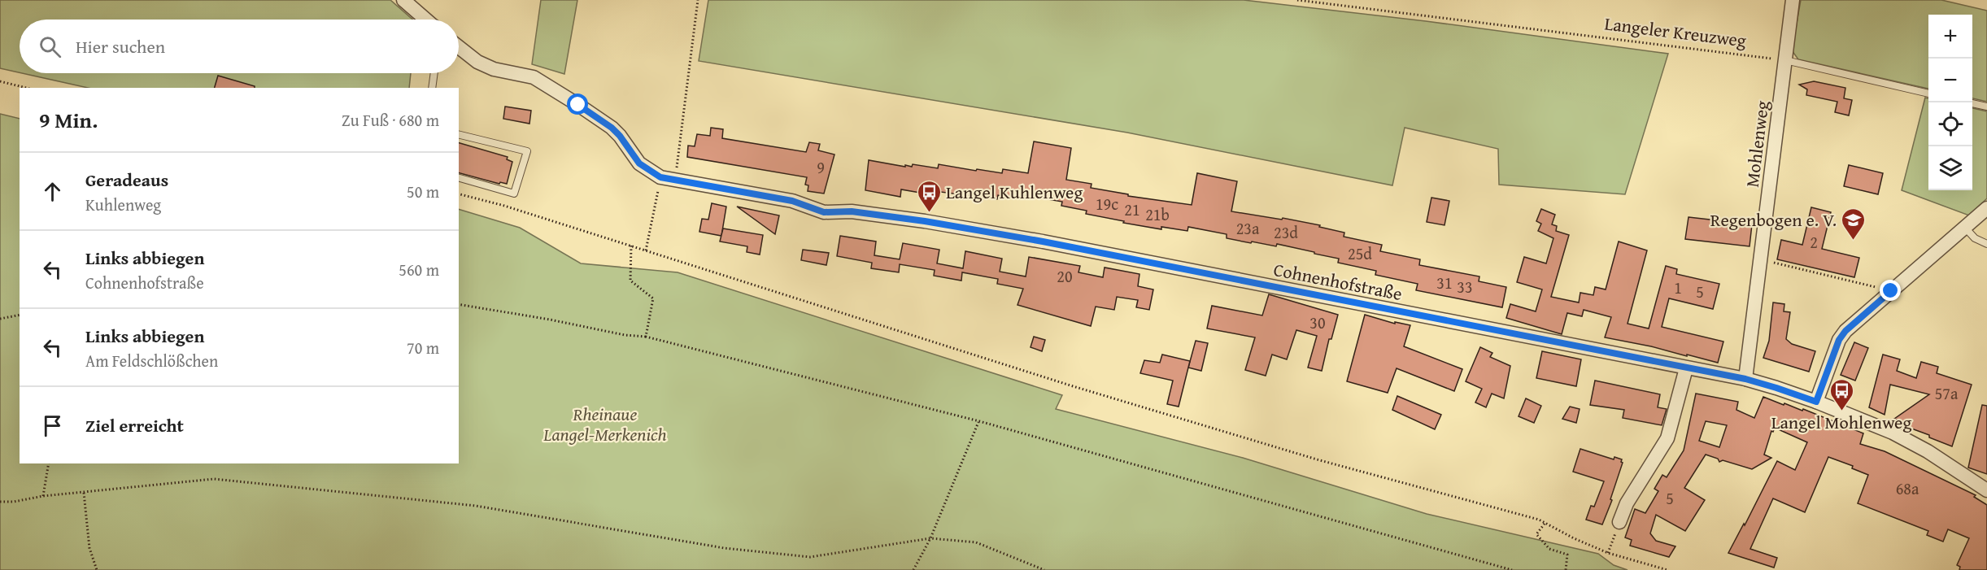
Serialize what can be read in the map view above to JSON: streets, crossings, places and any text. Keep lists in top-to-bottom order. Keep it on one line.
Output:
{"streets":{"street":["Mohlenweg","Cohnenhofstraße"],"path":["Langeler Kreuzweg"]},"crossings":[["Langeler Kreuzweg","Mohlenweg"],["Mohlenweg","Cohnenhofstraße"]],"parks":["Rheinaue Langel-Merkenich"],"places":{"bus stop":["Langel Kuhlenweg","Langel Mohlenweg"],"school or university":["Regenbogen e. V."]},"house_numbers":["9","19c","21","21b","23a","23d","2","25d","20","31","33","1","5","30","57a","68a","5"],"page":{"map_buttons":["+","−"],"search":"Hier suchen","heading":["9 Min.","Zu Fuß · 680 m"],"list":[["Geradeaus","Kuhlenweg","50 m"],["Links abbiegen","Cohnenhofstraße","560 m"],["Links abbiegen","Am Feldschlößchen","70 m"],"Ziel erreicht"]}}
